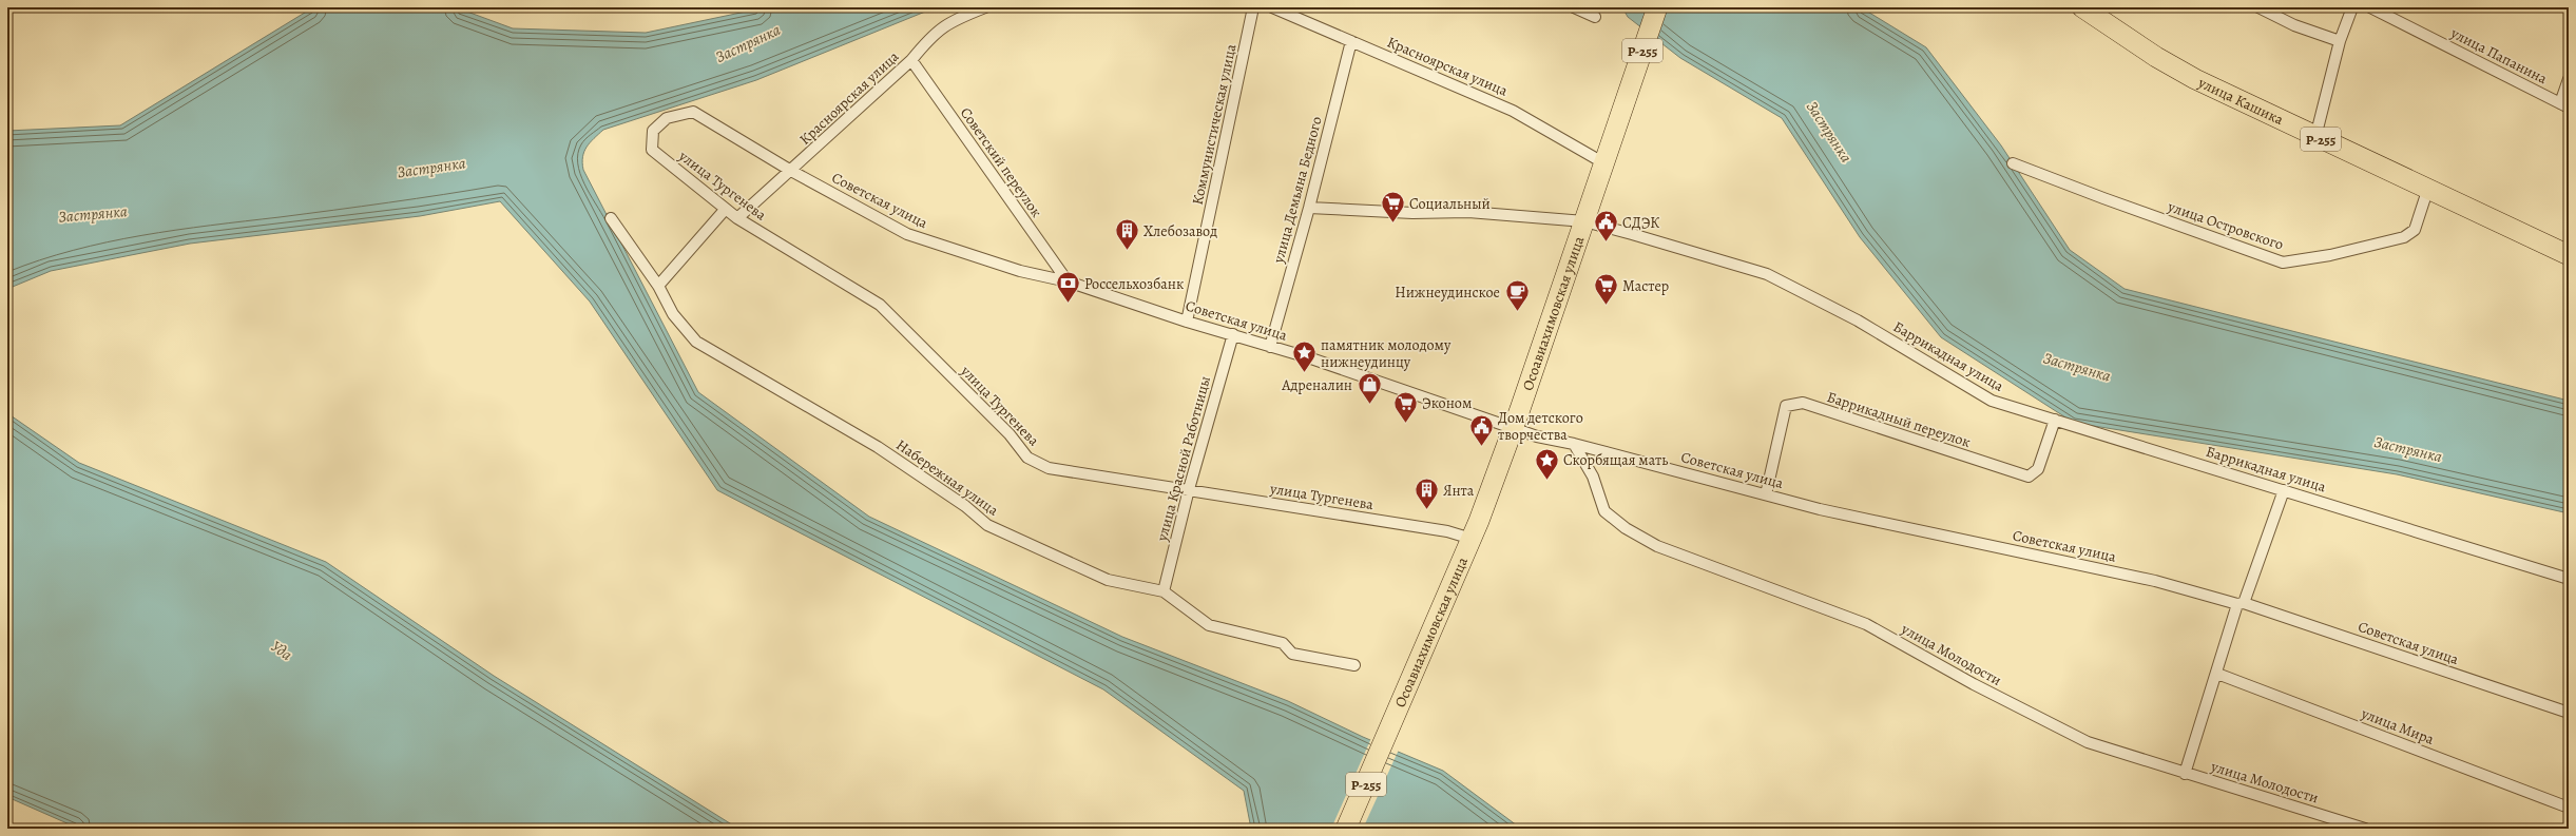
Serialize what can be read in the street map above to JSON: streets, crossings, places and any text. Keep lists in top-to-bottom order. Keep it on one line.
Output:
{"streets":{"highway":["Р-255","улица Кашика","Осоавиахимовская улица"],"street":["улица Папанина","Красноярская улица","Коммунистическая улица","Советский переулок","улица Тургенева","улица Демьяна Бедного","Советская улица","улица Островского","Баррикадная улица","Баррикадный переулок","улица Красной Работницы","Набережная улица","улица Молодости","улица Мира"]},"crossings":[["Красноярская улица","Советский переулок"],["Красноярская улица","улица Тургенева"],["Красноярская улица","улица Демьяна Бедного"],["Красноярская улица","Советская улица"],["Красноярская улица","Осоавиахимовская улица"],["улица Кашика","улица Островского"],["Коммунистическая улица","Советская улица"],["Советский переулок","Советская улица"],["улица Тургенева","Советская улица"],["улица Тургенева","Осоавиахимовская улица"],["улица Тургенева","улица Красной Работницы"],["улица Демьяна Бедного","Советская улица"],["улица Демьяна Бедного","Баррикадная улица"],["Советская улица","Осоавиахимовская улица"],["Советская улица","Баррикадный переулок"],["Советская улица","улица Красной Работницы"],["Советская улица","улица Молодости"],["Осоавиахимовская улица","Баррикадная улица"],["Баррикадная улица","Баррикадный переулок"],["улица Красной Работницы","Набережная улица"]],"water":["Застрянка","Уда"],"places":{"supermarket":["Социальный","Мастер","Эконом"],"public building":["СДЭК","Дом детского творчества"],"building":["Хлебозавод","Янта"],"bank":["Россельхозбанк"],"cafe":["Нижнеудинское"],"place":["памятник молодому нижнеудинцу","Скорбящая мать"],"shop":["Адреналин"]}}
